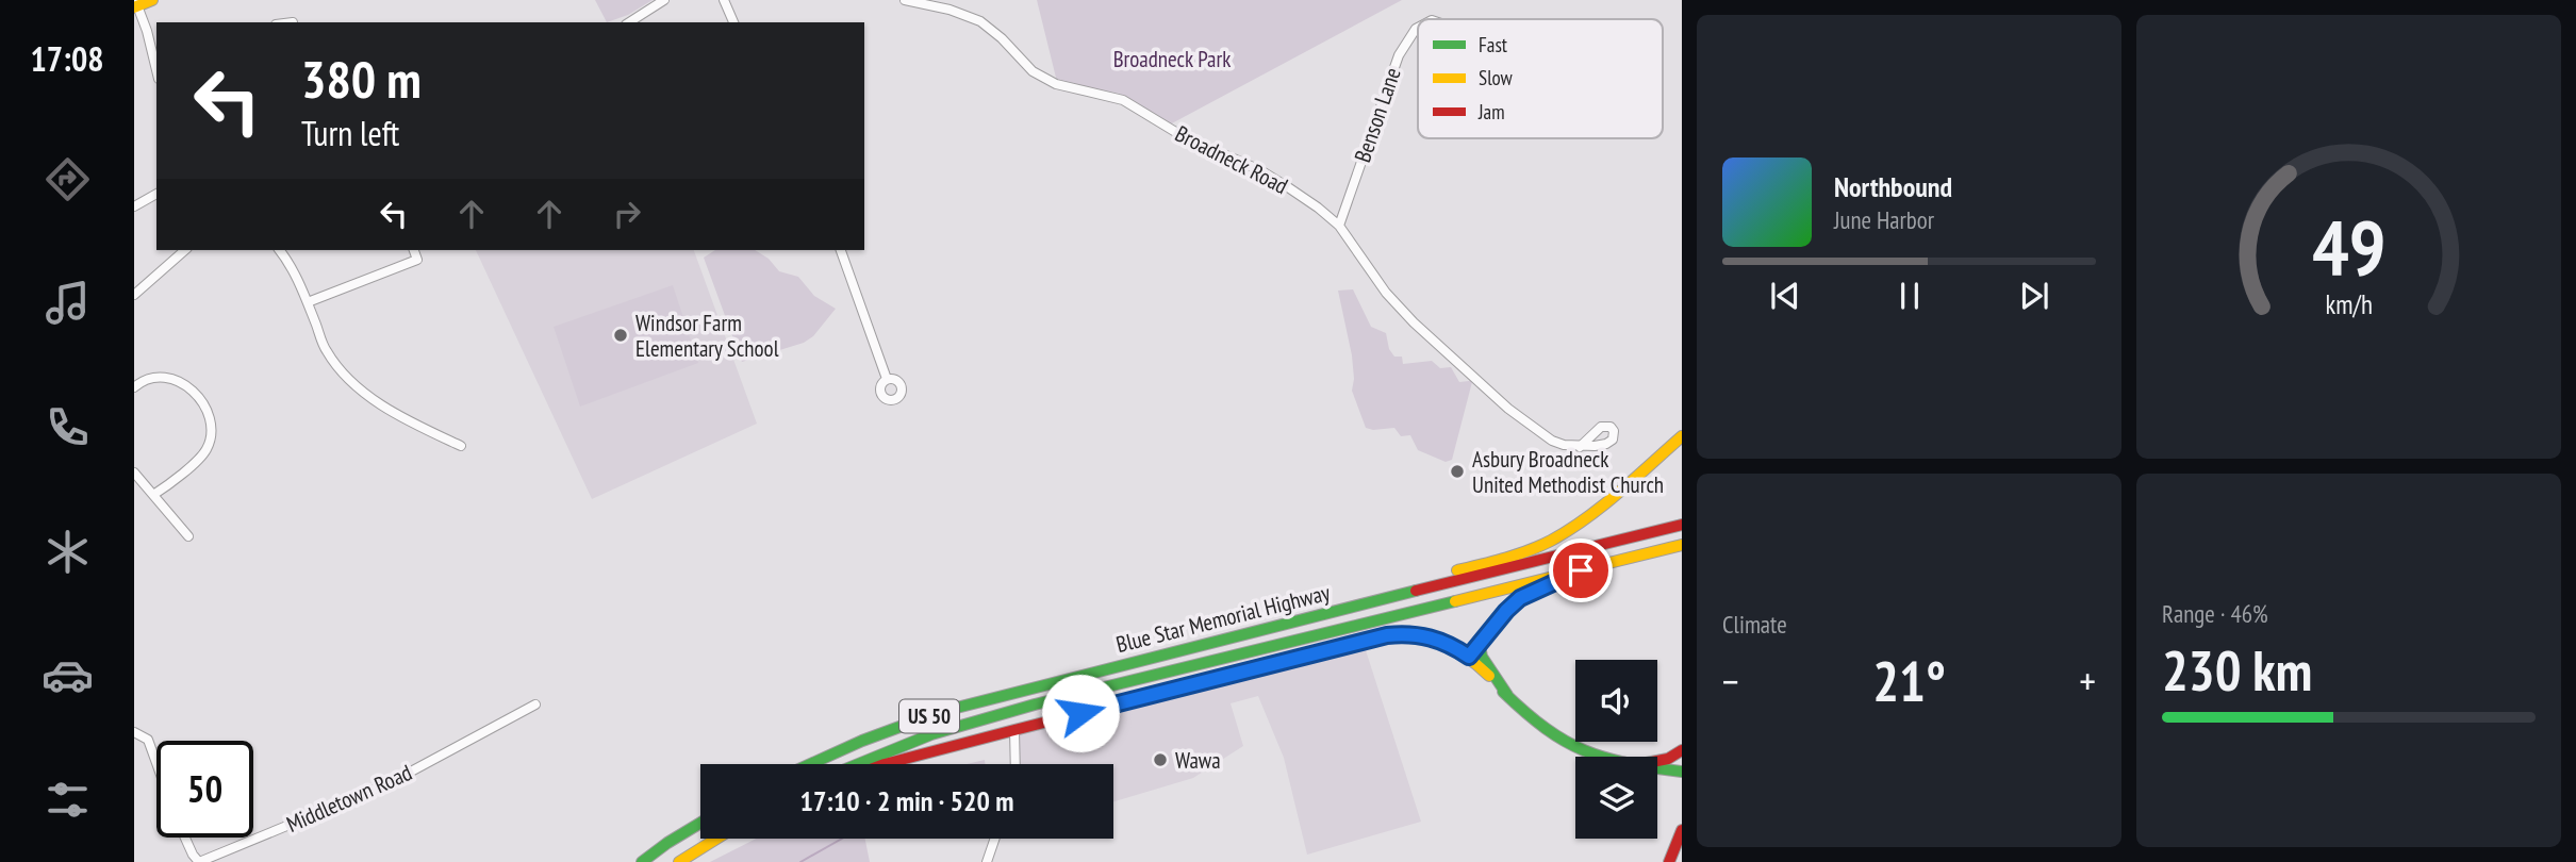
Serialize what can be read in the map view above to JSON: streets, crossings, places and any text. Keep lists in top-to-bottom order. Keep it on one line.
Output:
{"streets":{"main road":["Blue Star Memorial Highway","US 50"],"street":["Benson Lane","Broadneck Road","Middletown Road"]},"crossings":[["Benson Lane","Broadneck Road"]],"parks":["Broadneck Park"],"places":["Windsor Farm Elementary School","Asbury Broadneck United Methodist Church","Wawa"],"legend":["Fast","Slow","Jam"],"page":{"tabs":"17:08","turn":["380 m","Turn left"],"song":["Northbound","June Harbor"],"tile":["Climate",["Range · 46%","230 km"]],"heat":["−","21°","+"],"limit":"50","trip":"17:10 · 2 min · 520 m","gauge":["49","km/h"]}}
